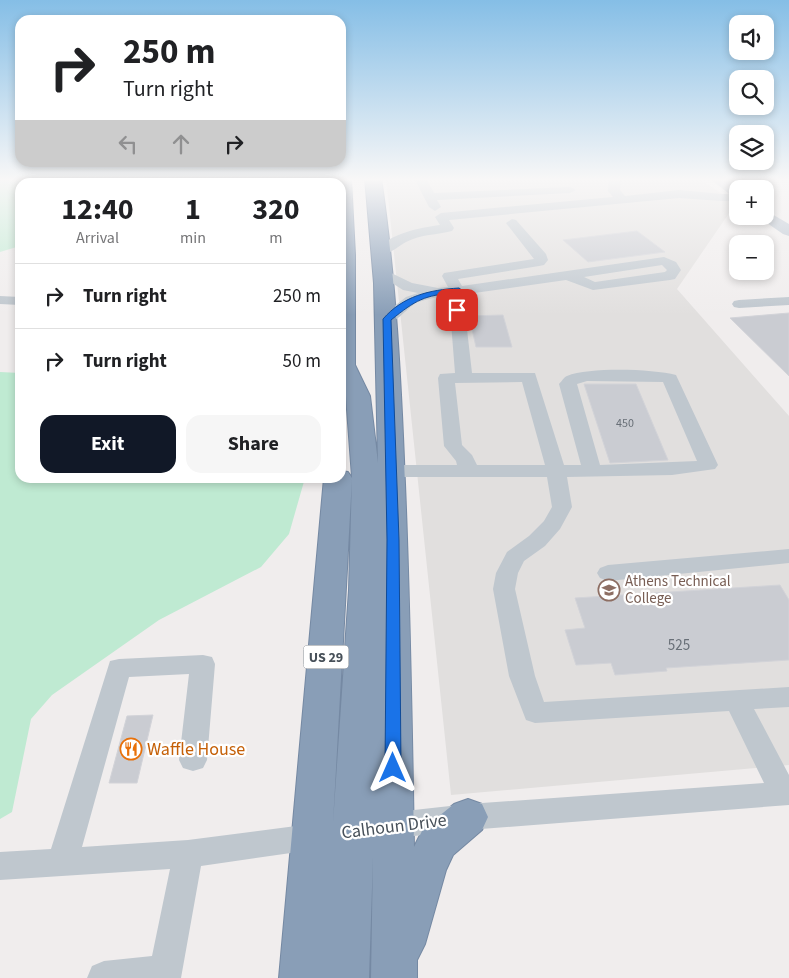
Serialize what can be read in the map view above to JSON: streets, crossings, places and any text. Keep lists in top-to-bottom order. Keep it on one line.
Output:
{"streets":{"highway":["US 29"],"street":["Calhoun Drive"]},"crossings":[["US 29","Calhoun Drive"]],"places":{"school or university":["Athens Technical College"],"restaurant":["Waffle House"]},"house_numbers":["450","525"],"page":{"map_buttons":["+","−"],"turn":["250 m","Turn right"],"eta":["12:40","Arrival","1","min","320","m"],"list":[{"name":"Turn right","value":"250 m"},{"name":"Turn right","value":"50 m"}],"buttons":["Exit","Share"]}}
